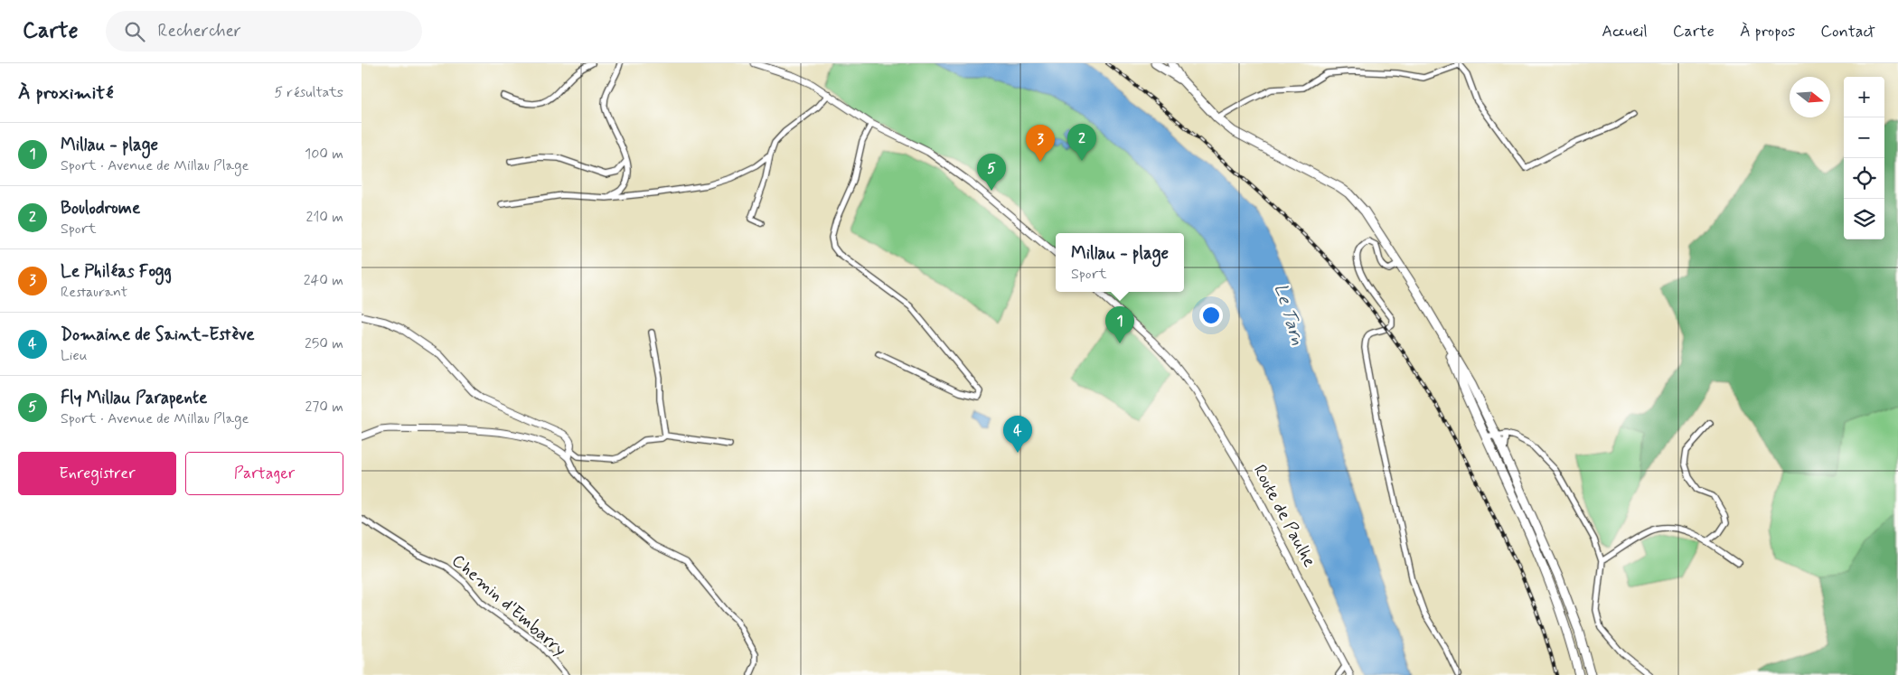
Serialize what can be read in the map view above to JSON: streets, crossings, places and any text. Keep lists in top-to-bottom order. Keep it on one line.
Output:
{"streets":{"street":["Route de Paulhe","Chemin d'Embarry"]},"water":["Le Tarn"],"north":"right","page":{"header":"Carte","search":"Rechercher","nav":["Accueil","Carte","À propos","Contact"],"heading":["À proximité","5 résultats"],"map_buttons":["+","−"],"list":[{"mark":"1","name":"Millau - plage","note":"Sport · Avenue de Millau Plage","value":"100 m"},{"mark":"2","name":"Boulodrome","note":"Sport","value":"210 m"},{"mark":"3","name":"Le Philéas Fogg","note":"Restaurant","value":"240 m"},{"mark":"4","name":"Domaine de Saint-Estève","note":"Lieu","value":"250 m"},{"mark":"5","name":"Fly Millau Parapente","note":"Sport · Avenue de Millau Plage","value":"270 m"}],"pins":["2","3","5","1","4"],"popup":["Millau - plage","Sport"],"buttons":["Enregistrer","Partager"]}}
